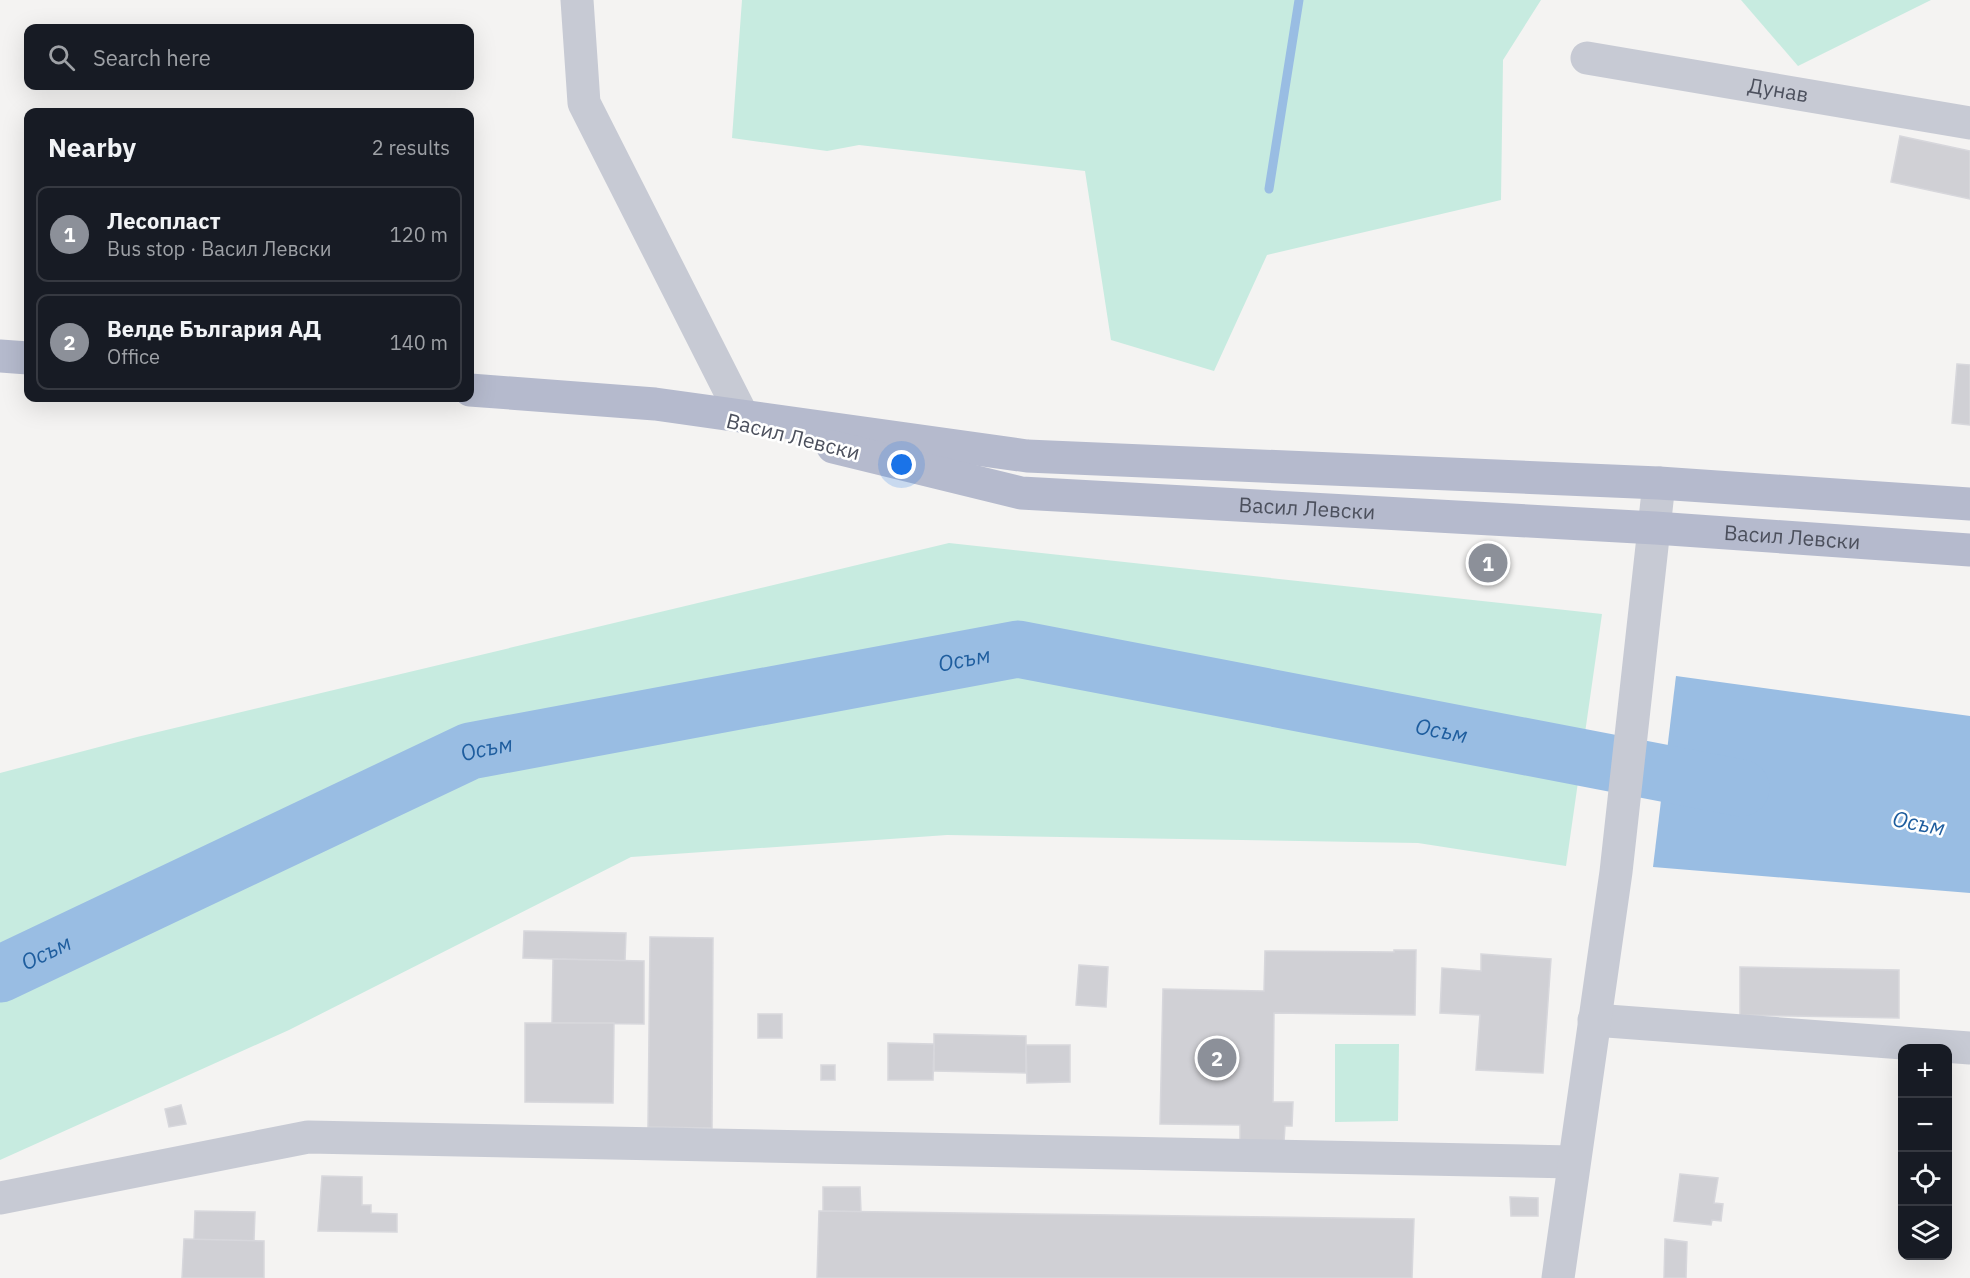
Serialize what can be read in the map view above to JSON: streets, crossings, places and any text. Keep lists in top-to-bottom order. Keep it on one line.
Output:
{"streets":{"main road":["Васил Левски"],"street":["Дунав"]},"water":["Осъм"],"page":{"search":"Search here","heading":["Nearby","2 results"],"list":[{"mark":"1","name":"Лесопласт","note":"Bus stop · Васил Левски","value":"120 m"},{"mark":"2","name":"Велде България АД","note":"Office","value":"140 m"}],"pins":["1","2"],"map_buttons":["+","−"]}}
